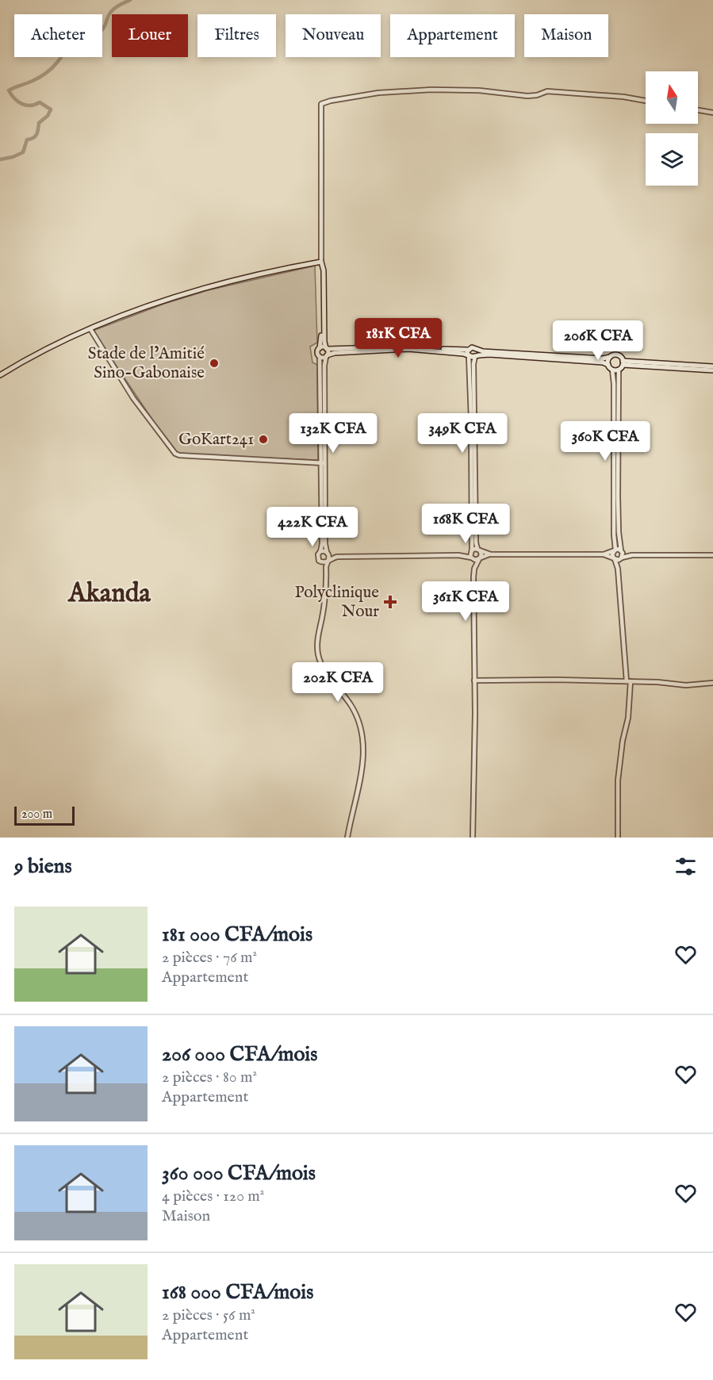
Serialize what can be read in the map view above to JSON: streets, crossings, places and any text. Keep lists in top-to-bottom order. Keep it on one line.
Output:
{"districts":["Akanda"],"places":{"other":["Stade de l’Amitié Sino-Gabonaise","GoKart241"],"health":["Polyclinique Nour"]},"scale_bar":"200 m","north":"top","page":{"chip":["Acheter","Louer","Filtres","Nouveau","Appartement","Maison"],"price":["181K CFA","206K CFA","132K CFA","349K CFA","360K CFA","168K CFA","422K CFA","361K CFA","202K CFA"],"scale":"200 m","heading":"9 biens","list":[{"name":"181 000 CFA/mois","note":"2 pièces · 76 m² · Appartement"},{"name":"206 000 CFA/mois","note":"2 pièces · 80 m² · Appartement"},{"name":"360 000 CFA/mois","note":"4 pièces · 120 m² · Maison"},{"name":"168 000 CFA/mois","note":"2 pièces · 56 m² · Appartement"}]}}
